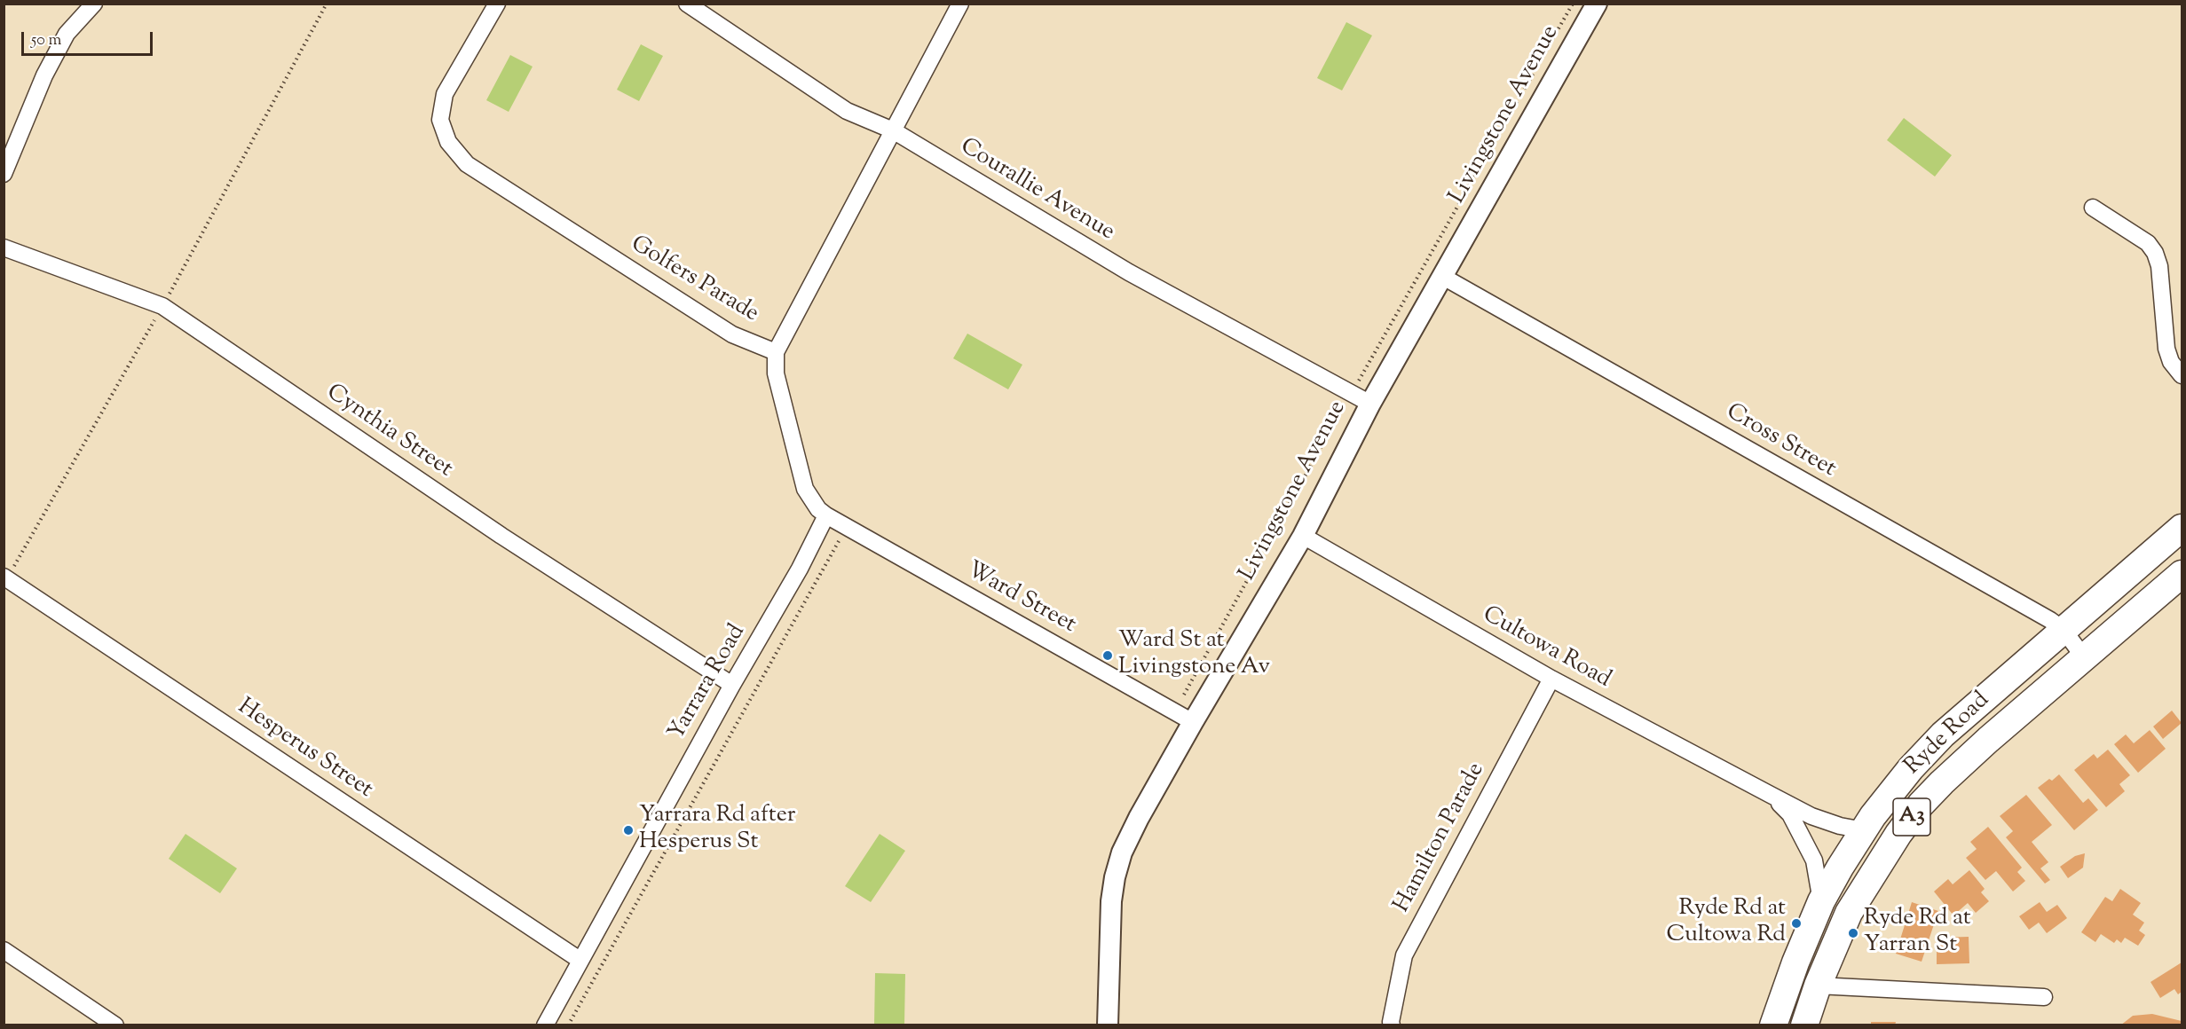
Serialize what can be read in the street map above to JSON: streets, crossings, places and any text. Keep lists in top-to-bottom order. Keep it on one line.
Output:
{"streets":{"highway":["Ryde Road","A3"],"street":["Livingstone Avenue","Courallie Avenue","Golfers Parade","Cynthia Street","Cross Street","Ward Street","Cultowa Road","Yarrara Road","Hesperus Street","Hamilton Parade"]},"crossings":[["Livingstone Avenue","Courallie Avenue"],["Livingstone Avenue","Cross Street"],["Livingstone Avenue","Ward Street"],["Livingstone Avenue","Cultowa Road"],["Courallie Avenue","Golfers Parade"],["Cynthia Street","Yarrara Road"],["Cross Street","Ryde Road"],["Ward Street","Yarrara Road"],["Cultowa Road","Ryde Road"],["Cultowa Road","Hamilton Parade"],["Yarrara Road","Hesperus Street"]],"places":["Ward St at Livingstone Av","Yarrara Rd after Hesperus St","Ryde Rd at Cultowa Rd","Ryde Rd at Yarran St"],"scale_bar":"50 m"}
